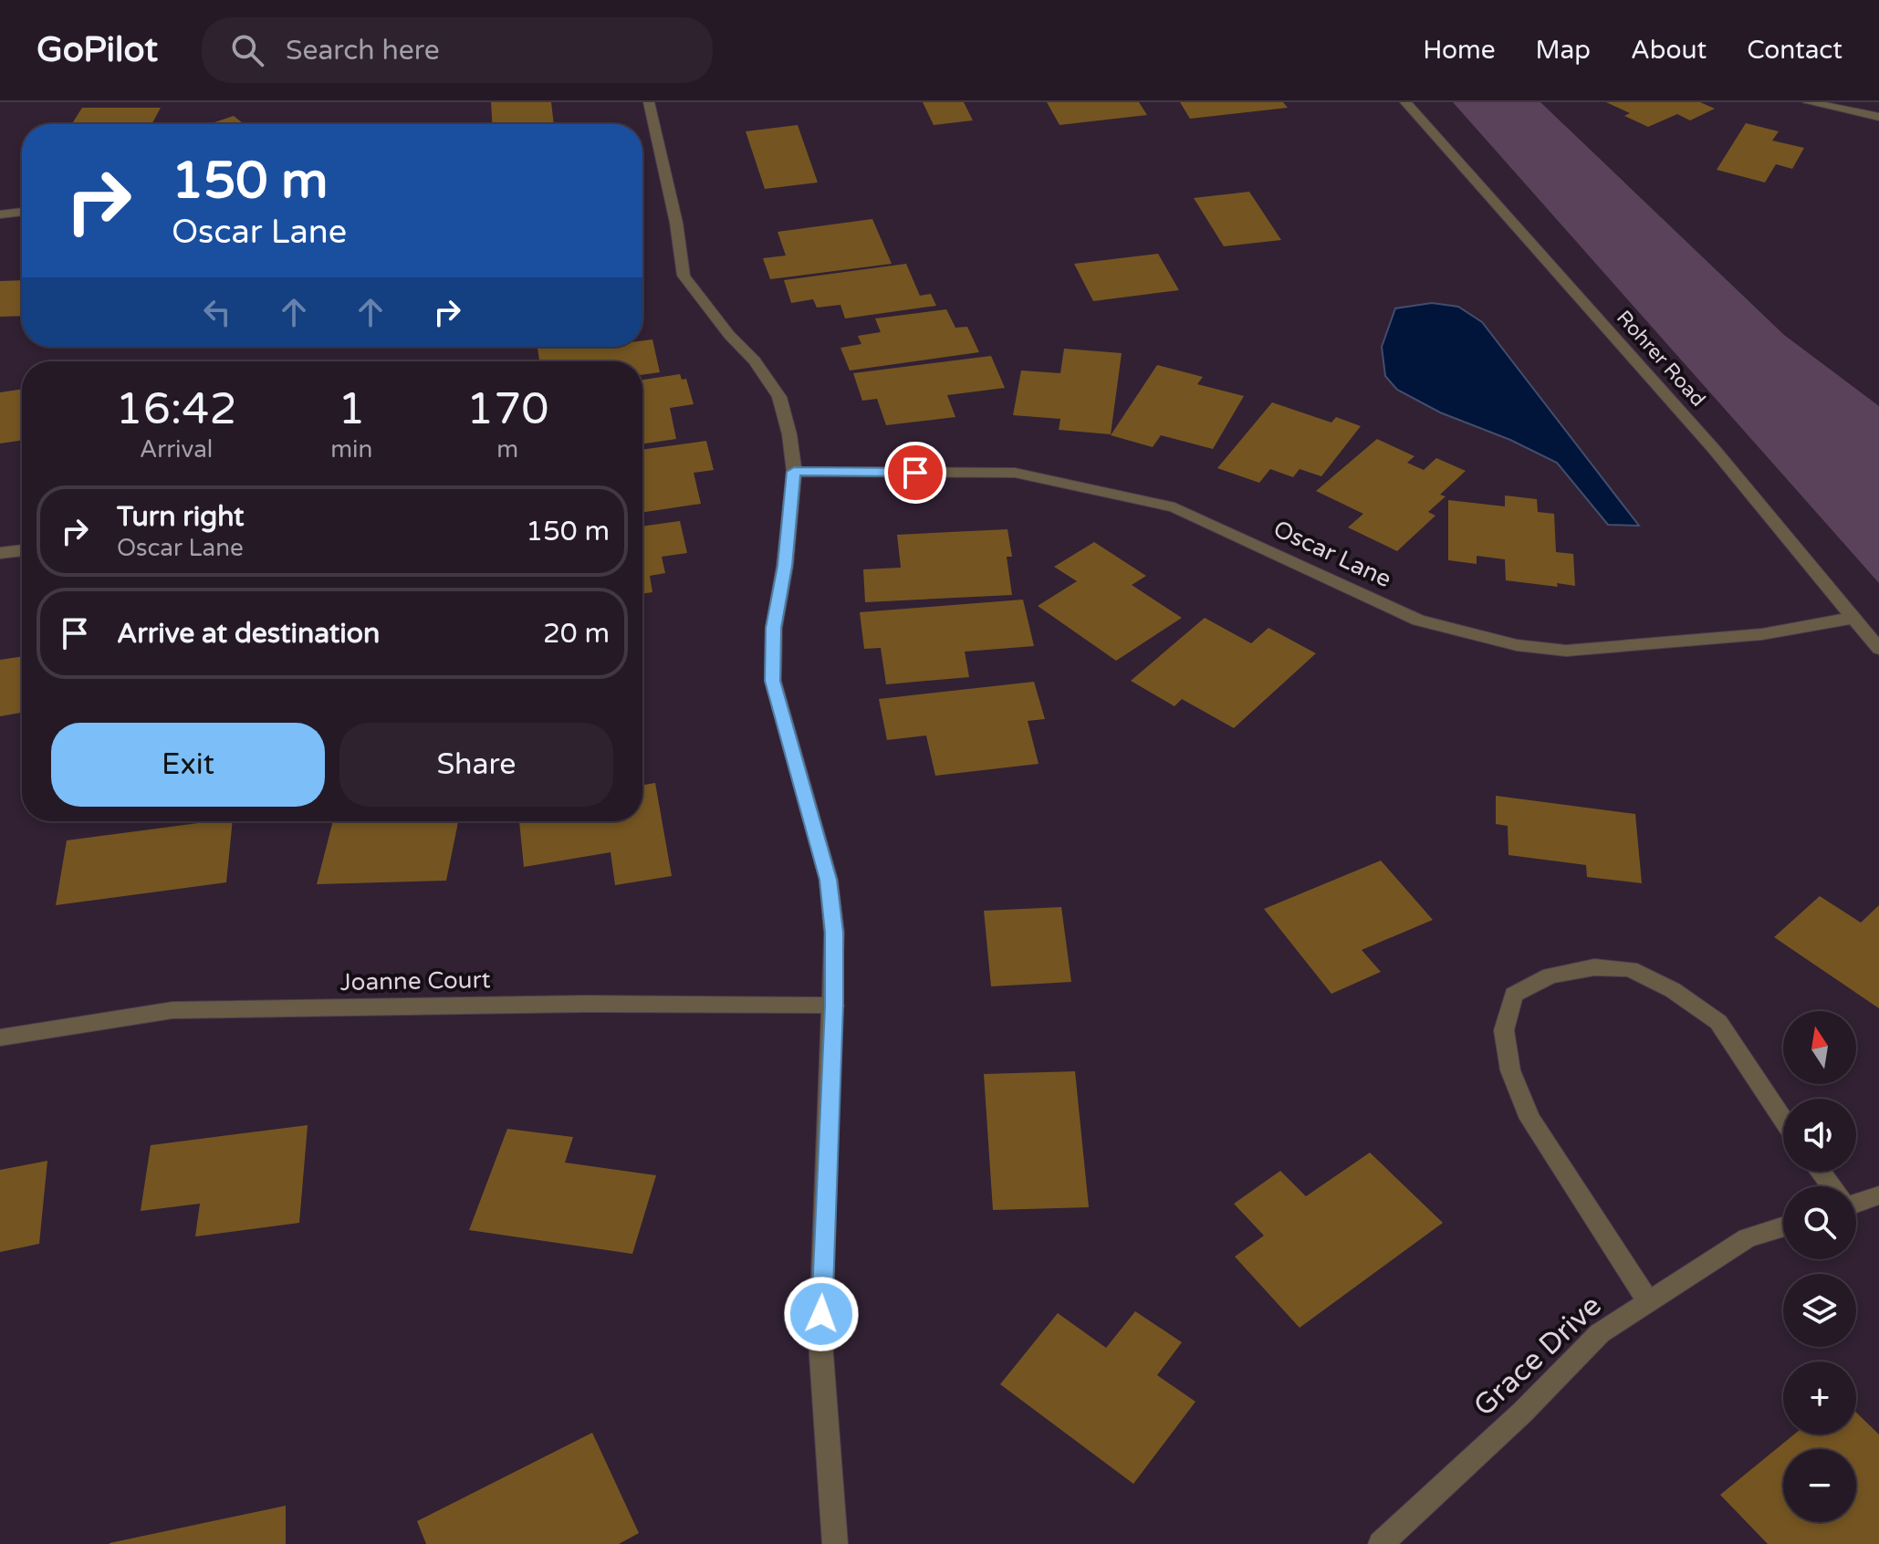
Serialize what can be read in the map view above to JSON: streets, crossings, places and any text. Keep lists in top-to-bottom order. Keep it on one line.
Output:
{"streets":{"street":["Rohrer Road","Oscar Lane","Joanne Court","Grace Drive"]},"crossings":[["Rohrer Road","Oscar Lane"]],"north":"top","page":{"header":"GoPilot","search":"Search here","nav":["Home","Map","About","Contact"],"turn":["150 m","Oscar Lane"],"eta":["16:42","Arrival","1","min","170","m"],"list":[{"name":"Turn right","note":"Oscar Lane","value":"150 m"},{"name":"Arrive at destination","value":"20 m"}],"buttons":["Exit","Share"],"map_buttons":["+","−"]}}
